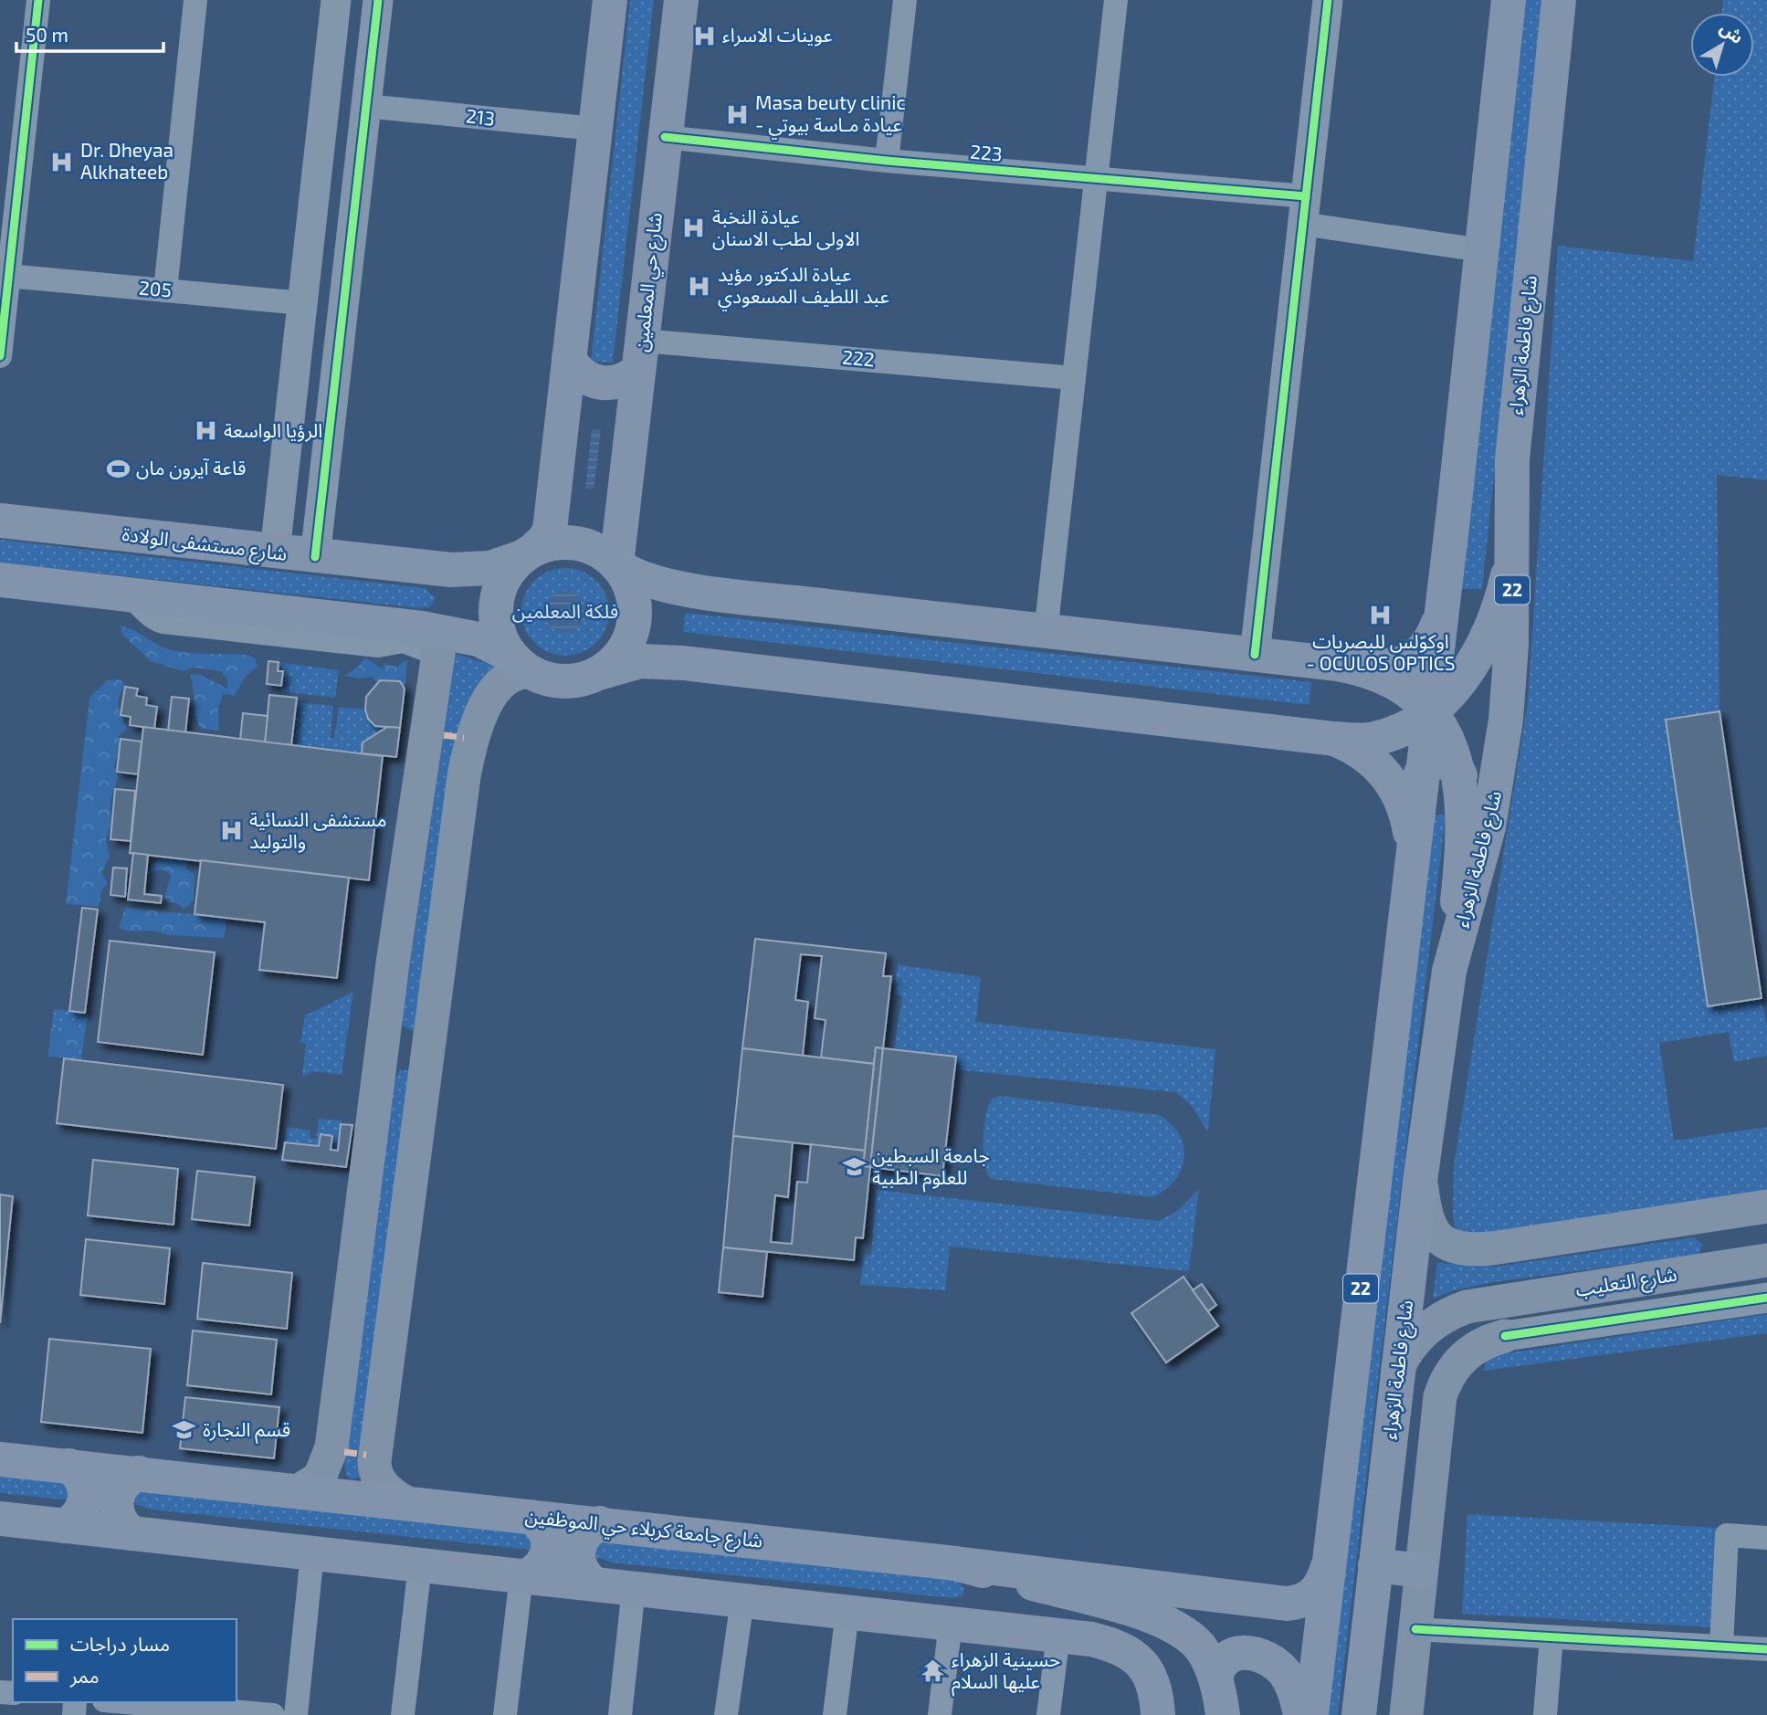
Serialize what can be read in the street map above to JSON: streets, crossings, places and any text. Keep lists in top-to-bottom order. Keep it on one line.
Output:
{"streets":{"main road":["شارع حي المعلمين","شارع فاطمة الزهراء","شارع مستشفى الولادة","22","شارع التعليب","شارع جامعة كربلاء حي الموظفين"],"street":["213","223","205","222"]},"crossings":[["223","شارع حي المعلمين"],["223","22"],["شارع حي المعلمين","222"],["شارع حي المعلمين","شارع مستشفى الولادة"],["شارع فاطمة الزهراء","شارع التعليب"]],"parks":["فلكة المعلمين"],"places":{"hospital":["عوينات الاسراء","Masa beuty clinic - عيادة مـاسة بيوتي","Dr. Dheyaa Alkhateeb","عيادة النخبة الاولى لطب الاسنان","عيادة الدكتور مؤيد عبد اللطيف المسعودي","الرؤيا الواسعة","اوكوّلس للبصريات - OCULOS OPTICS","مستشفى النسائية والتوليد"],"sports":["قاعة آيرون مان"],"school or university":["جامعة السبطين للعلوم الطبية","قسم النجارة"],"temple":["حسينية الزهراء عليها السلام"]},"legend":["مسار دراجات","ممر"],"scale_bar":"50 m","north":"top right"}
